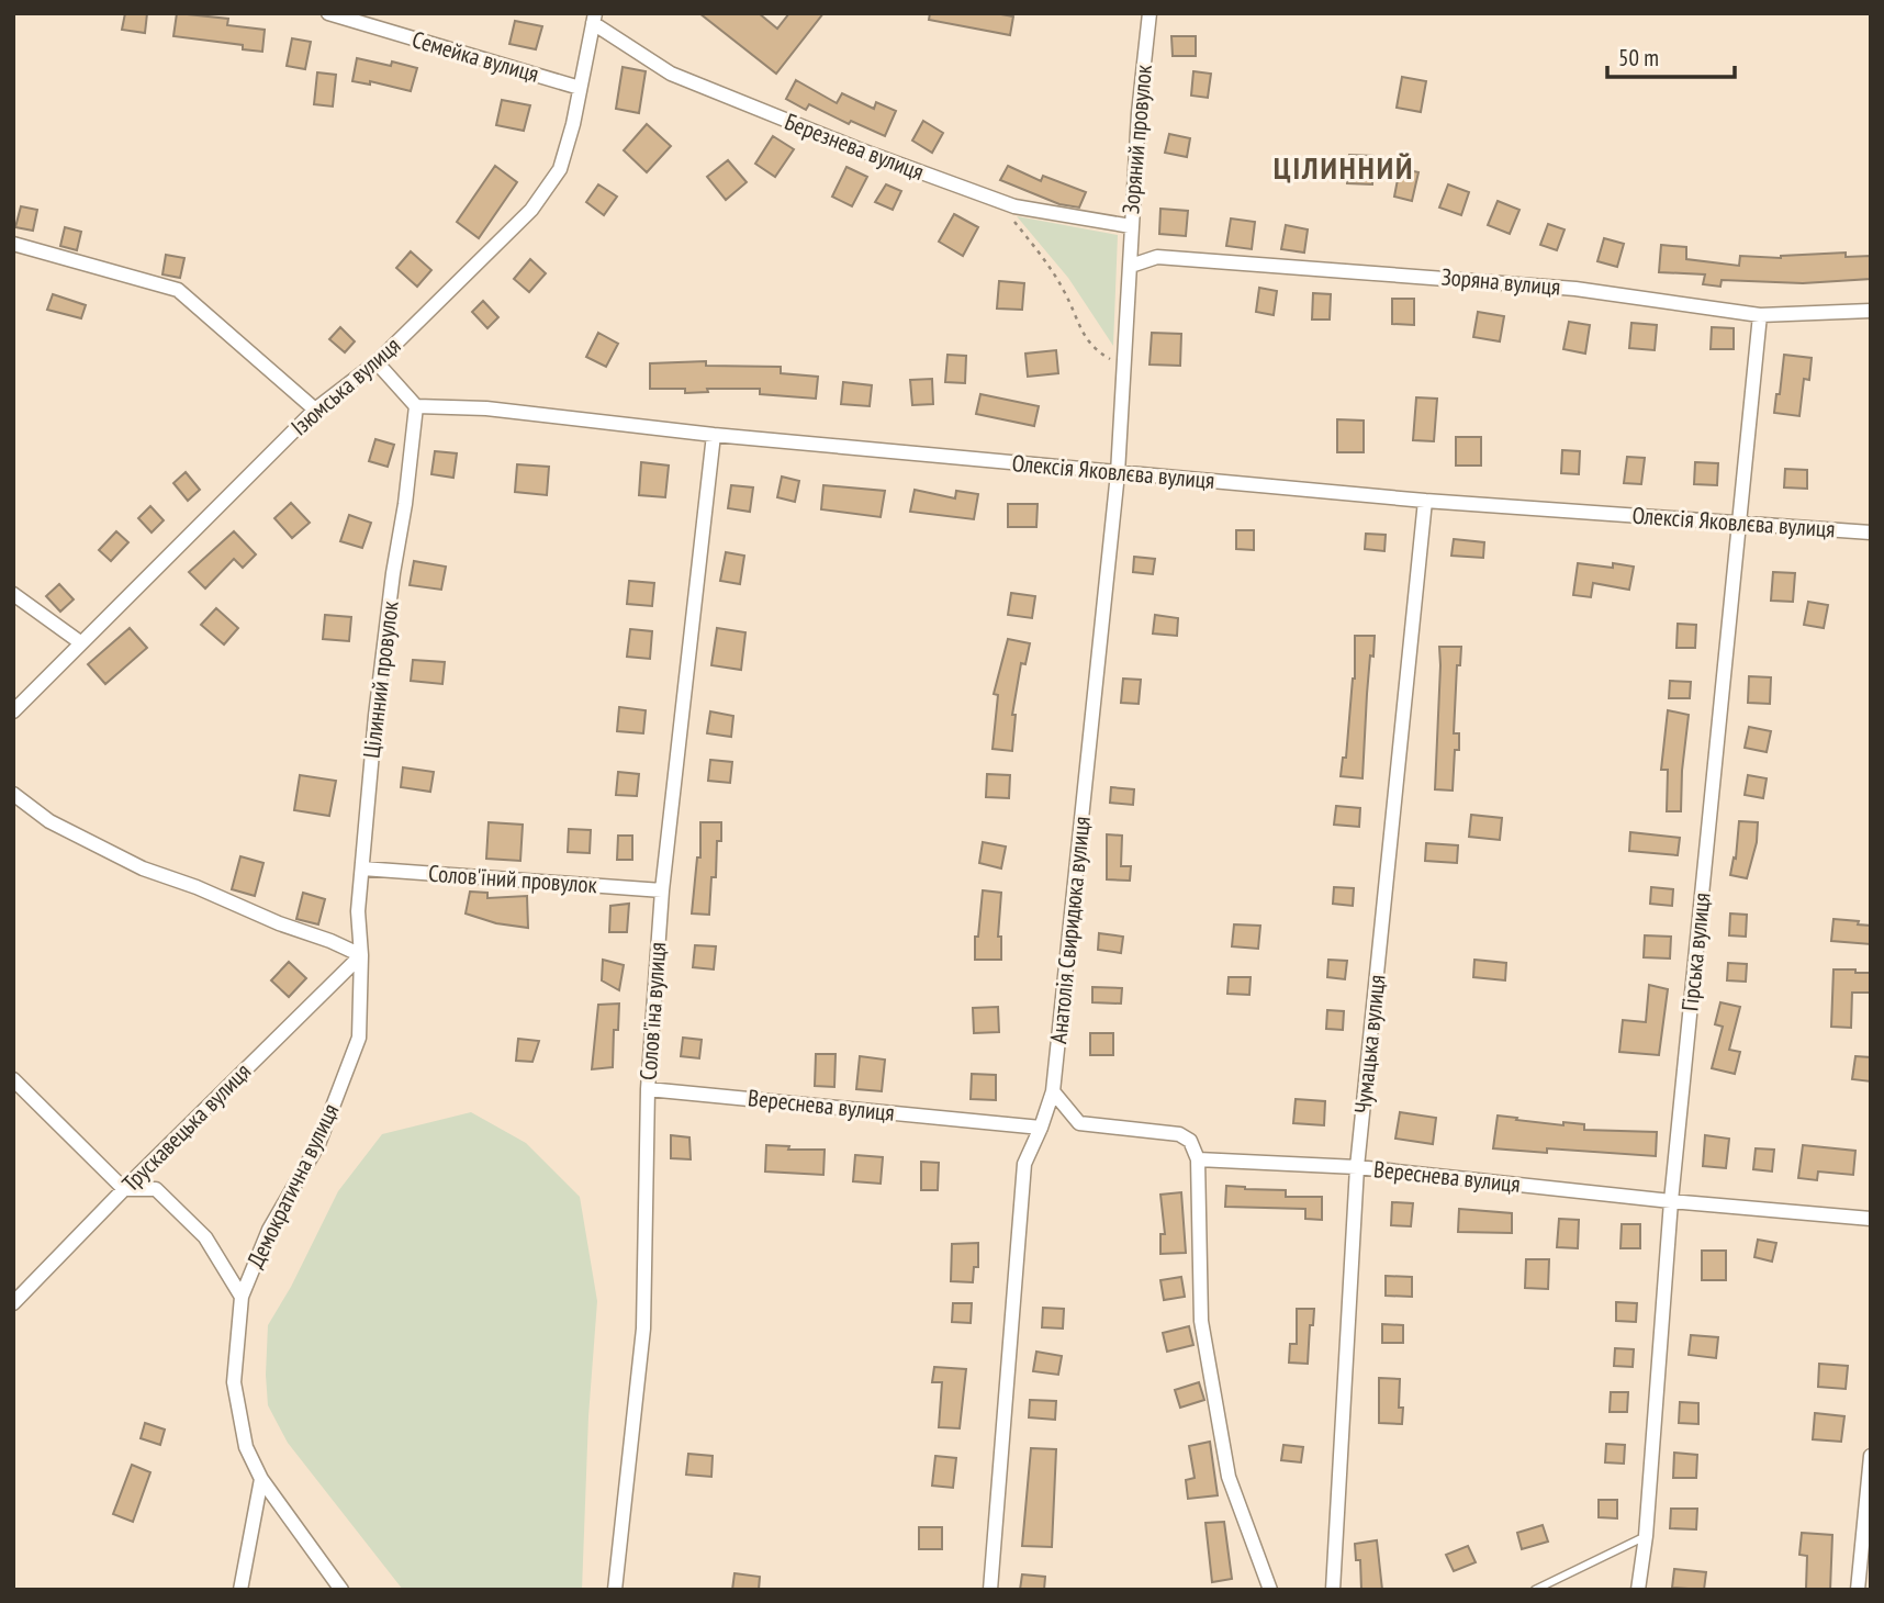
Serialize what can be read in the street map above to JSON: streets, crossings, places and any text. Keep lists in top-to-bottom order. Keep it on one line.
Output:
{"streets":{"street":["Семейка вулиця","Зоряний провулок","Березнева вулиця","Зоряна вулиця","Ізюмська вулиця","Олексія Яковлєва вулиця","Цілинний провулок","Солов'їний провулок","Анатолія Свиридюка вулиця","Гірська вулиця","Солов'їна вулиця","Чумацька вулиця","Вереснева вулиця","Трускавецька вулиця","Демократична вулиця"]},"crossings":[["Семейка вулиця","Ізюмська вулиця"],["Зоряний провулок","Березнева вулиця"],["Зоряний провулок","Зоряна вулиця"],["Зоряний провулок","Анатолія Свиридюка вулиця"],["Березнева вулиця","Ізюмська вулиця"],["Зоряна вулиця","Анатолія Свиридюка вулиця"],["Зоряна вулиця","Гірська вулиця"],["Олексія Яковлєва вулиця","Цілинний провулок"],["Олексія Яковлєва вулиця","Анатолія Свиридюка вулиця"],["Олексія Яковлєва вулиця","Гірська вулиця"],["Олексія Яковлєва вулиця","Солов'їна вулиця"],["Олексія Яковлєва вулиця","Чумацька вулиця"],["Цілинний провулок","Солов'їний провулок"],["Цілинний провулок","Трускавецька вулиця"],["Цілинний провулок","Демократична вулиця"],["Солов'їний провулок","Солов'їна вулиця"],["Анатолія Свиридюка вулиця","Вереснева вулиця"],["Гірська вулиця","Вереснева вулиця"],["Солов'їна вулиця","Вереснева вулиця"],["Чумацька вулиця","Вереснева вулиця"],["Трускавецька вулиця","Демократична вулиця"]],"districts":["ЦІЛИННИЙ"],"scale_bar":"50 m"}
